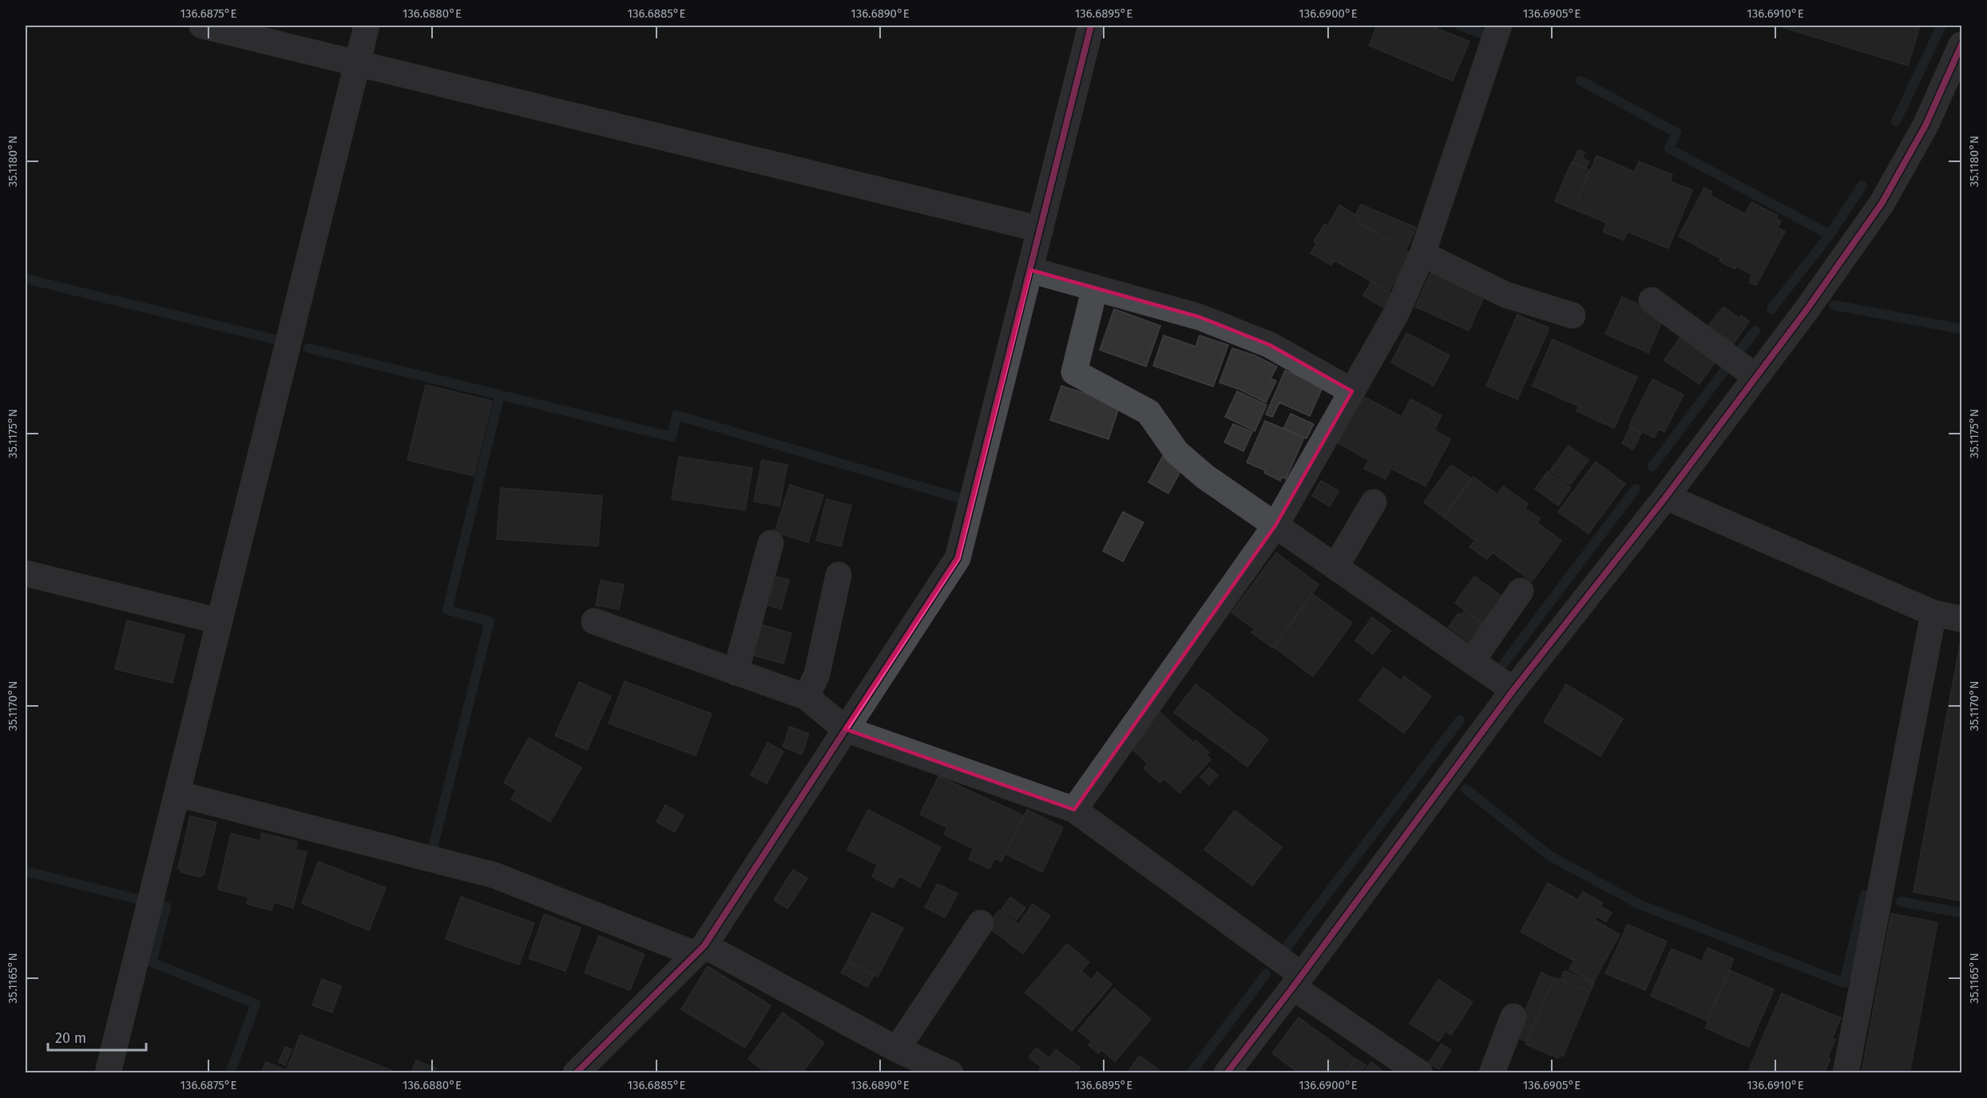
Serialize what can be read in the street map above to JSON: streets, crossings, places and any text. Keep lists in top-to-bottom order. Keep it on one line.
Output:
{"scale_bar":"20 m","coordinates":["136.6875°E","136.6880°E","136.6885°E","136.6890°E","136.6895°E","136.6900°E","136.6905°E","136.6910°E","35.1180°N","35.1175°N","35.1170°N","35.1165°N"]}
